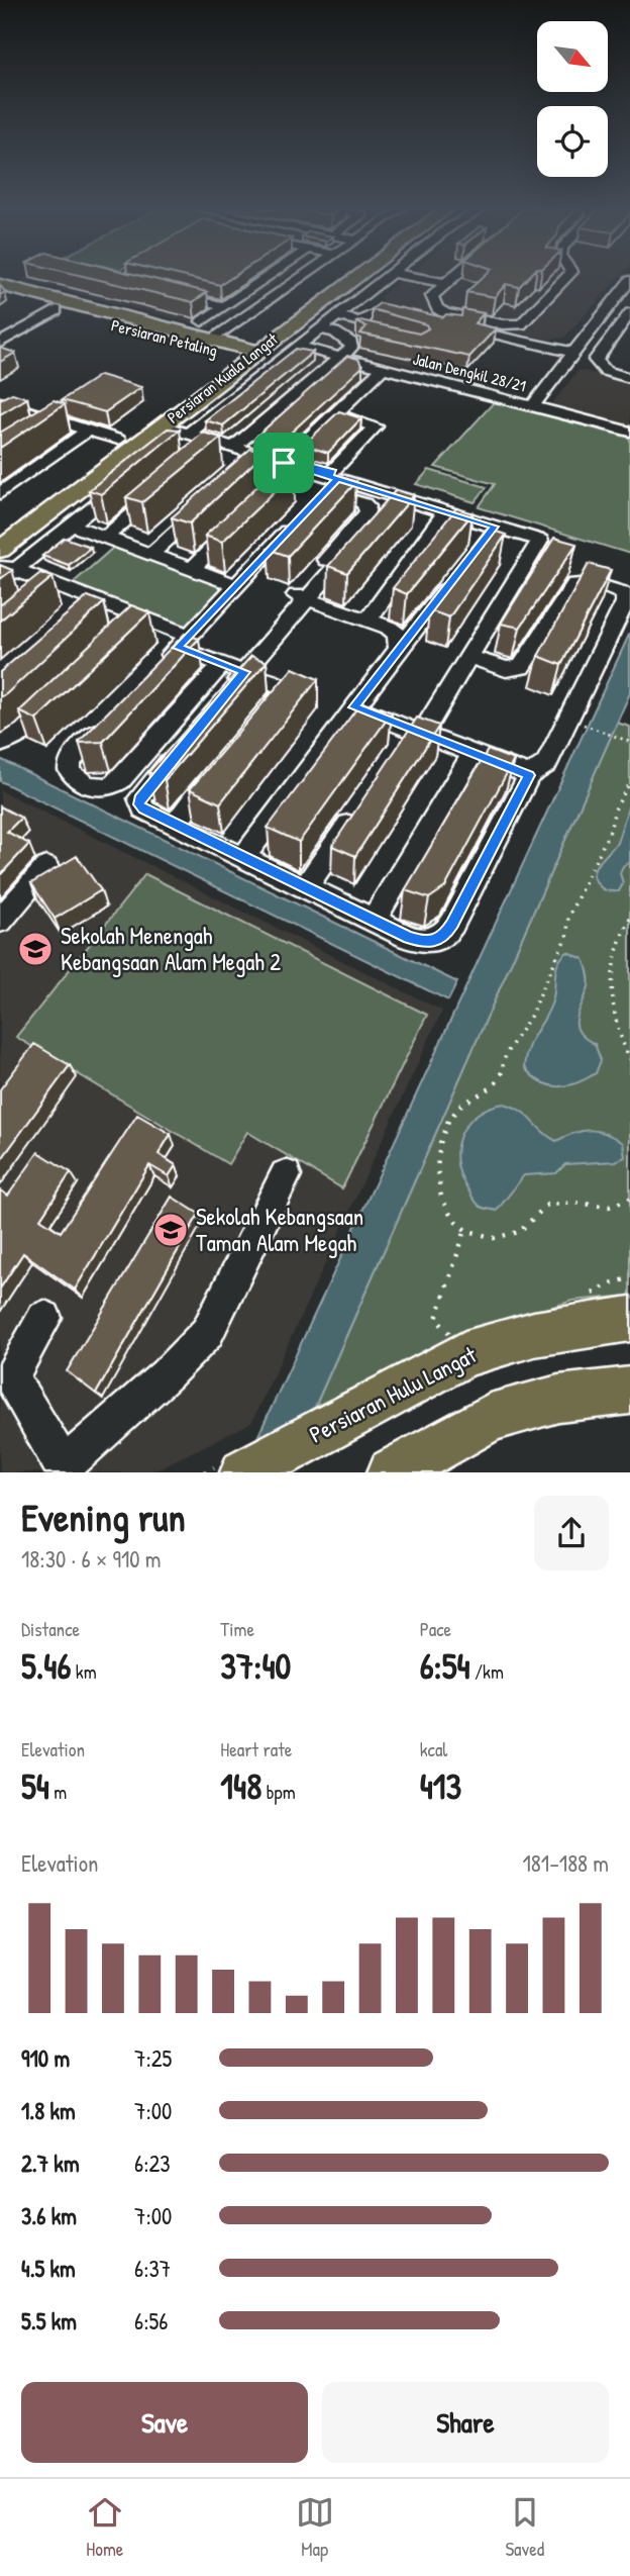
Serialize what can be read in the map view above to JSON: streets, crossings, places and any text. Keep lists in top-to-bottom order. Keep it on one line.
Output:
{"streets":{"main road":["Persiaran Petaling","Persiaran Kuala Langat","Persiaran Hulu Langat"],"street":["Jalan Dengkil 28/21"]},"crossings":[["Persiaran Petaling","Persiaran Kuala Langat"]],"places":{"school or university":["Sekolah Menengah Kebangsaan Alam Megah 2","Sekolah Kebangsaan Taman Alam Megah"]},"north":"bottom right","page":{"heading":["Evening run","18:30 · 6 × 910 m"],"stats":[["Distance","5.46 km"],["Time","37:40"],["Pace","6:54 /km"],["Elevation","54 m"],["Heart rate","148 bpm"],["kcal","413"]],"chart":["Elevation","181–188 m"],"list":[{"name":"910 m","note":"7:25"},{"name":"1.8 km","note":"7:00"},{"name":"2.7 km","note":"6:23"},{"name":"3.6 km","note":"7:00"},{"name":"4.5 km","note":"6:37"},{"name":"5.5 km","note":"6:56"}],"buttons":["Save","Share"],"tabs":["Home","Map","Saved"]}}
